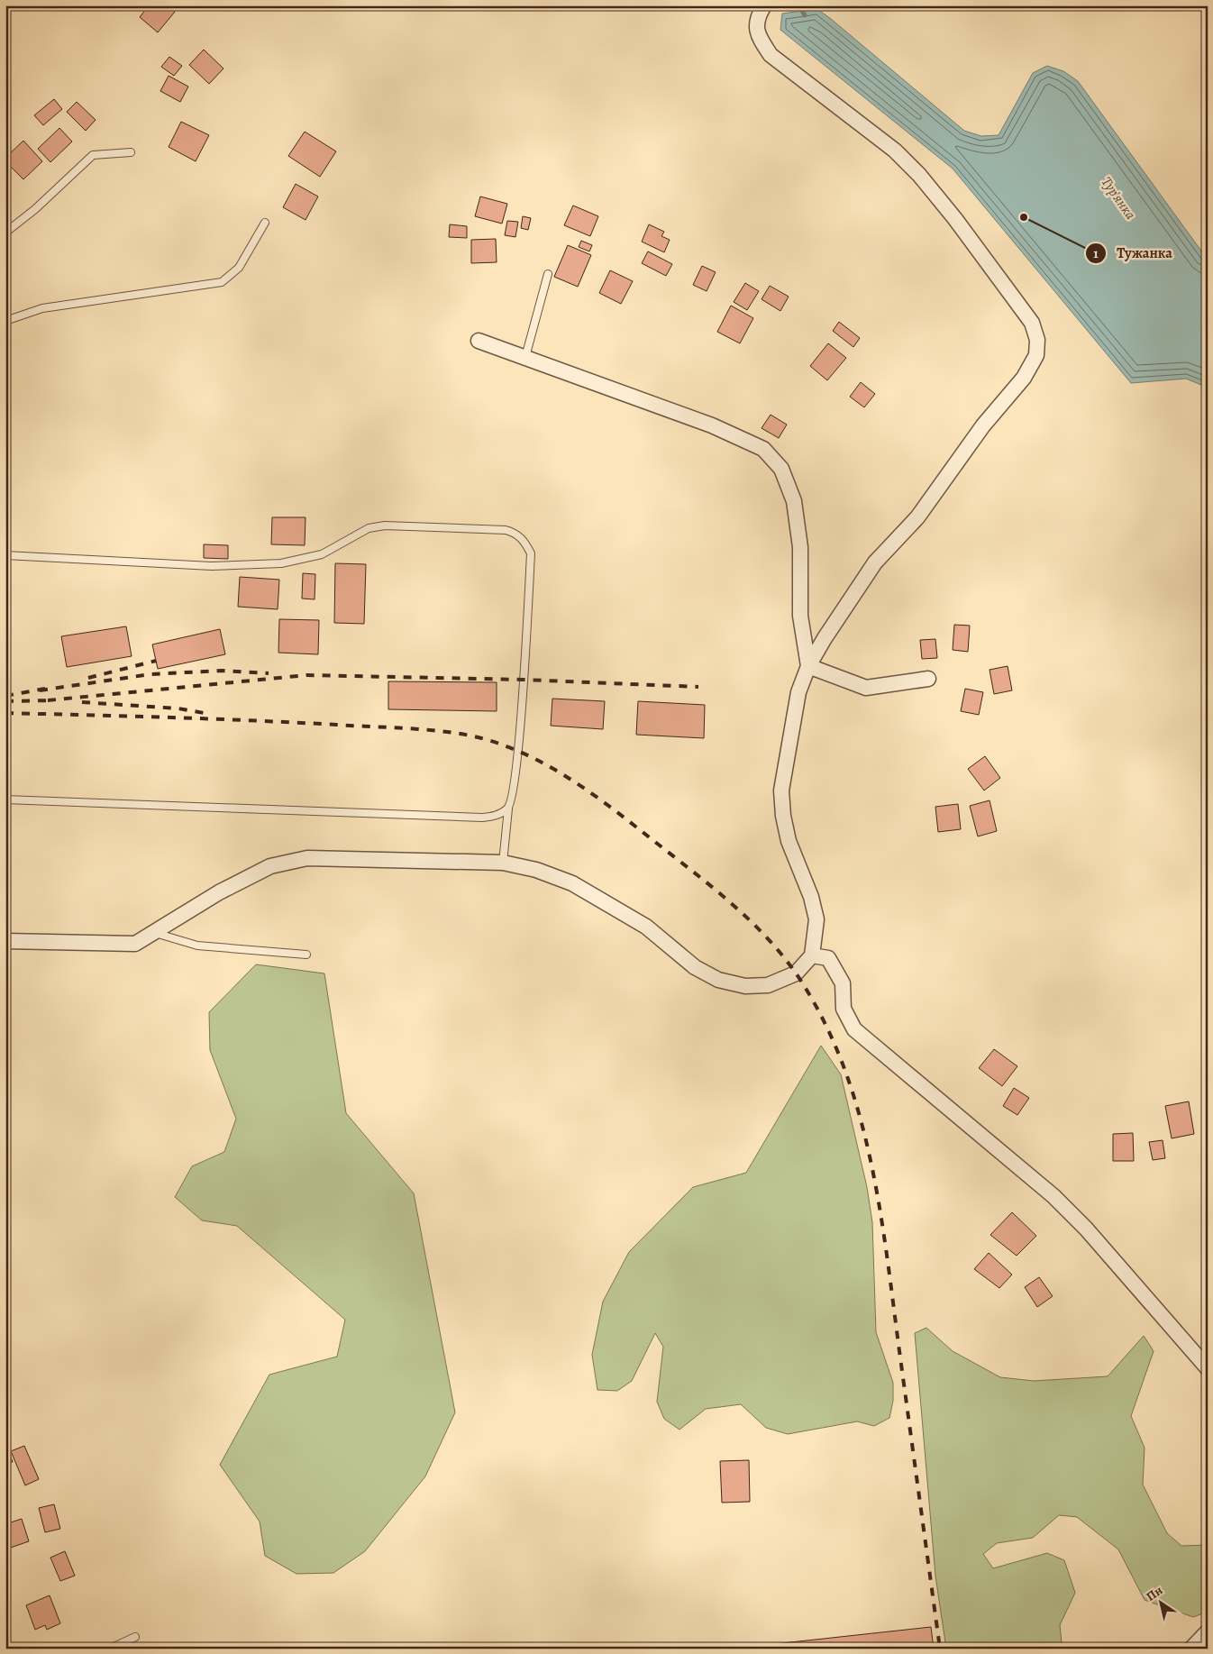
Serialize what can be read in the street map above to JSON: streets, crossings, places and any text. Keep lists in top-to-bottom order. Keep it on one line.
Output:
{"water":["Тур'янка"],"places":["Тужанка"],"north":"top left"}
